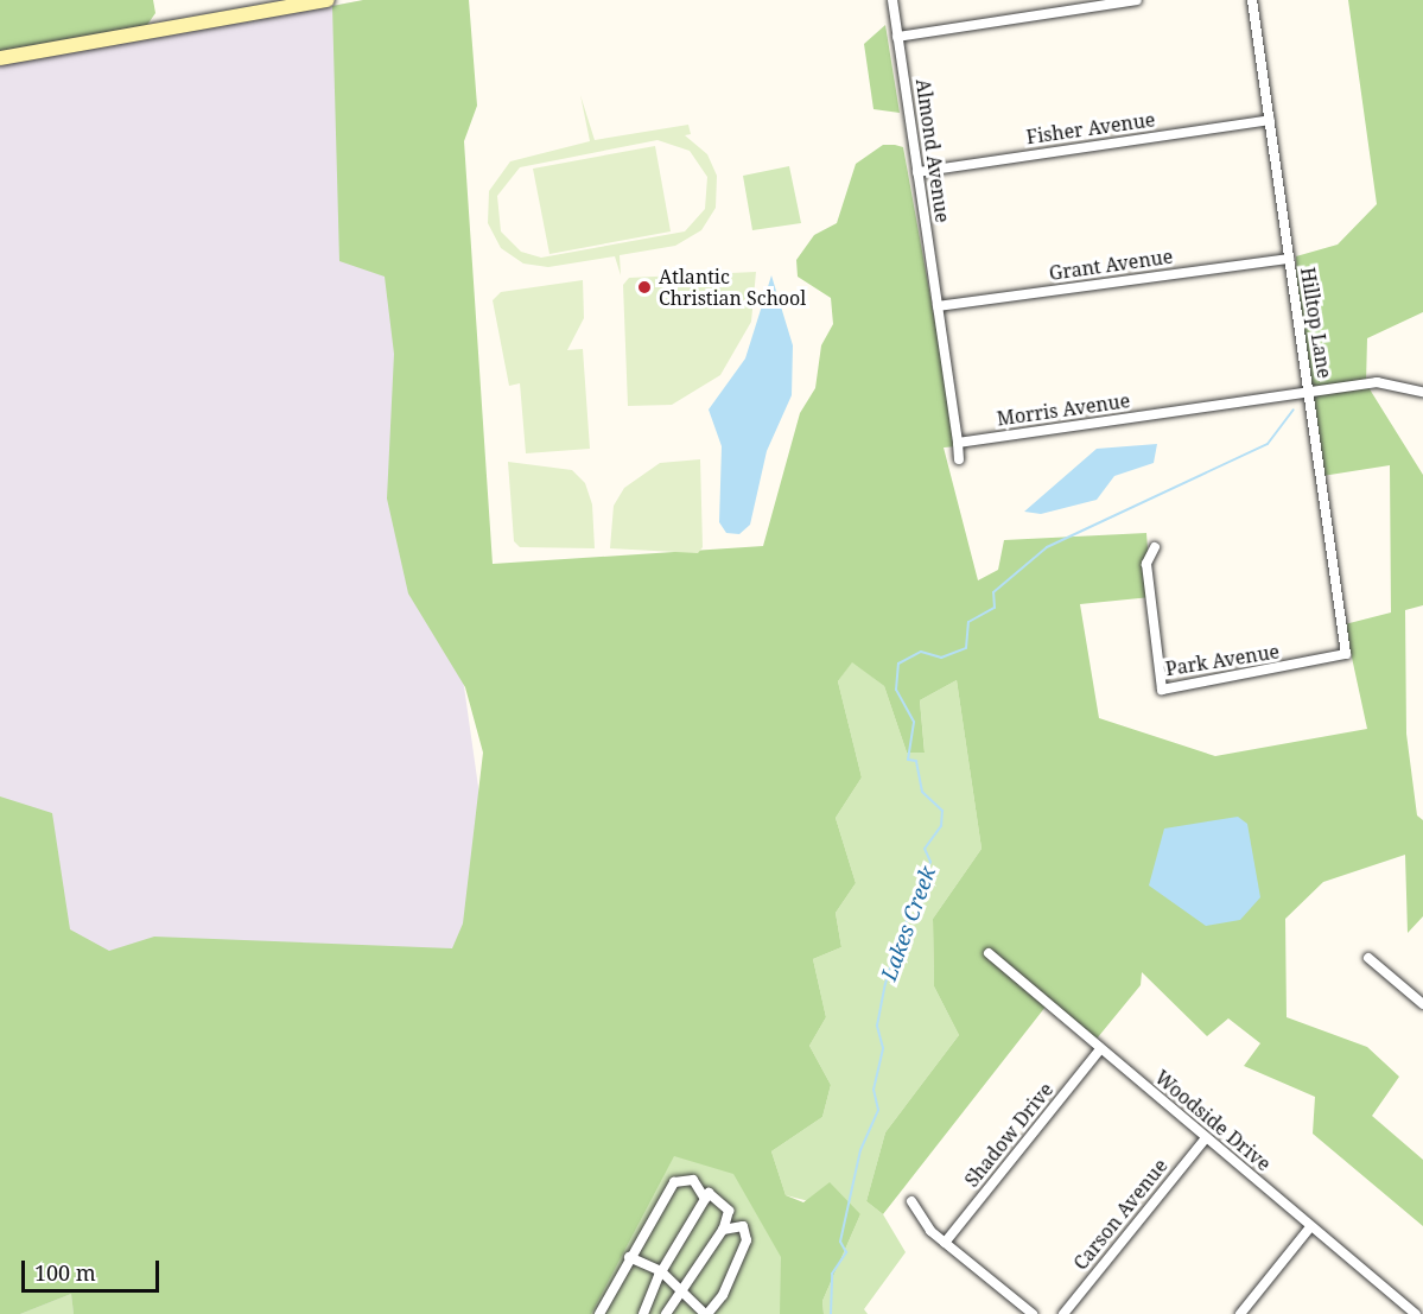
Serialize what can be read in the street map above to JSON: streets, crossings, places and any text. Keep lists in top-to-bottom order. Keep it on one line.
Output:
{"streets":{"street":["Fisher Avenue","Almond Avenue","Grant Avenue","Hilltop Lane","Morris Avenue","Park Avenue","Woodside Drive","Shadow Drive","Carson Avenue"]},"crossings":[["Fisher Avenue","Almond Avenue"],["Fisher Avenue","Hilltop Lane"],["Almond Avenue","Grant Avenue"],["Grant Avenue","Hilltop Lane"],["Hilltop Lane","Morris Avenue"],["Hilltop Lane","Park Avenue"],["Woodside Drive","Shadow Drive"],["Woodside Drive","Carson Avenue"]],"water":["Lakes Creek"],"places":["Atlantic Christian School"],"scale_bar":"100 m"}
